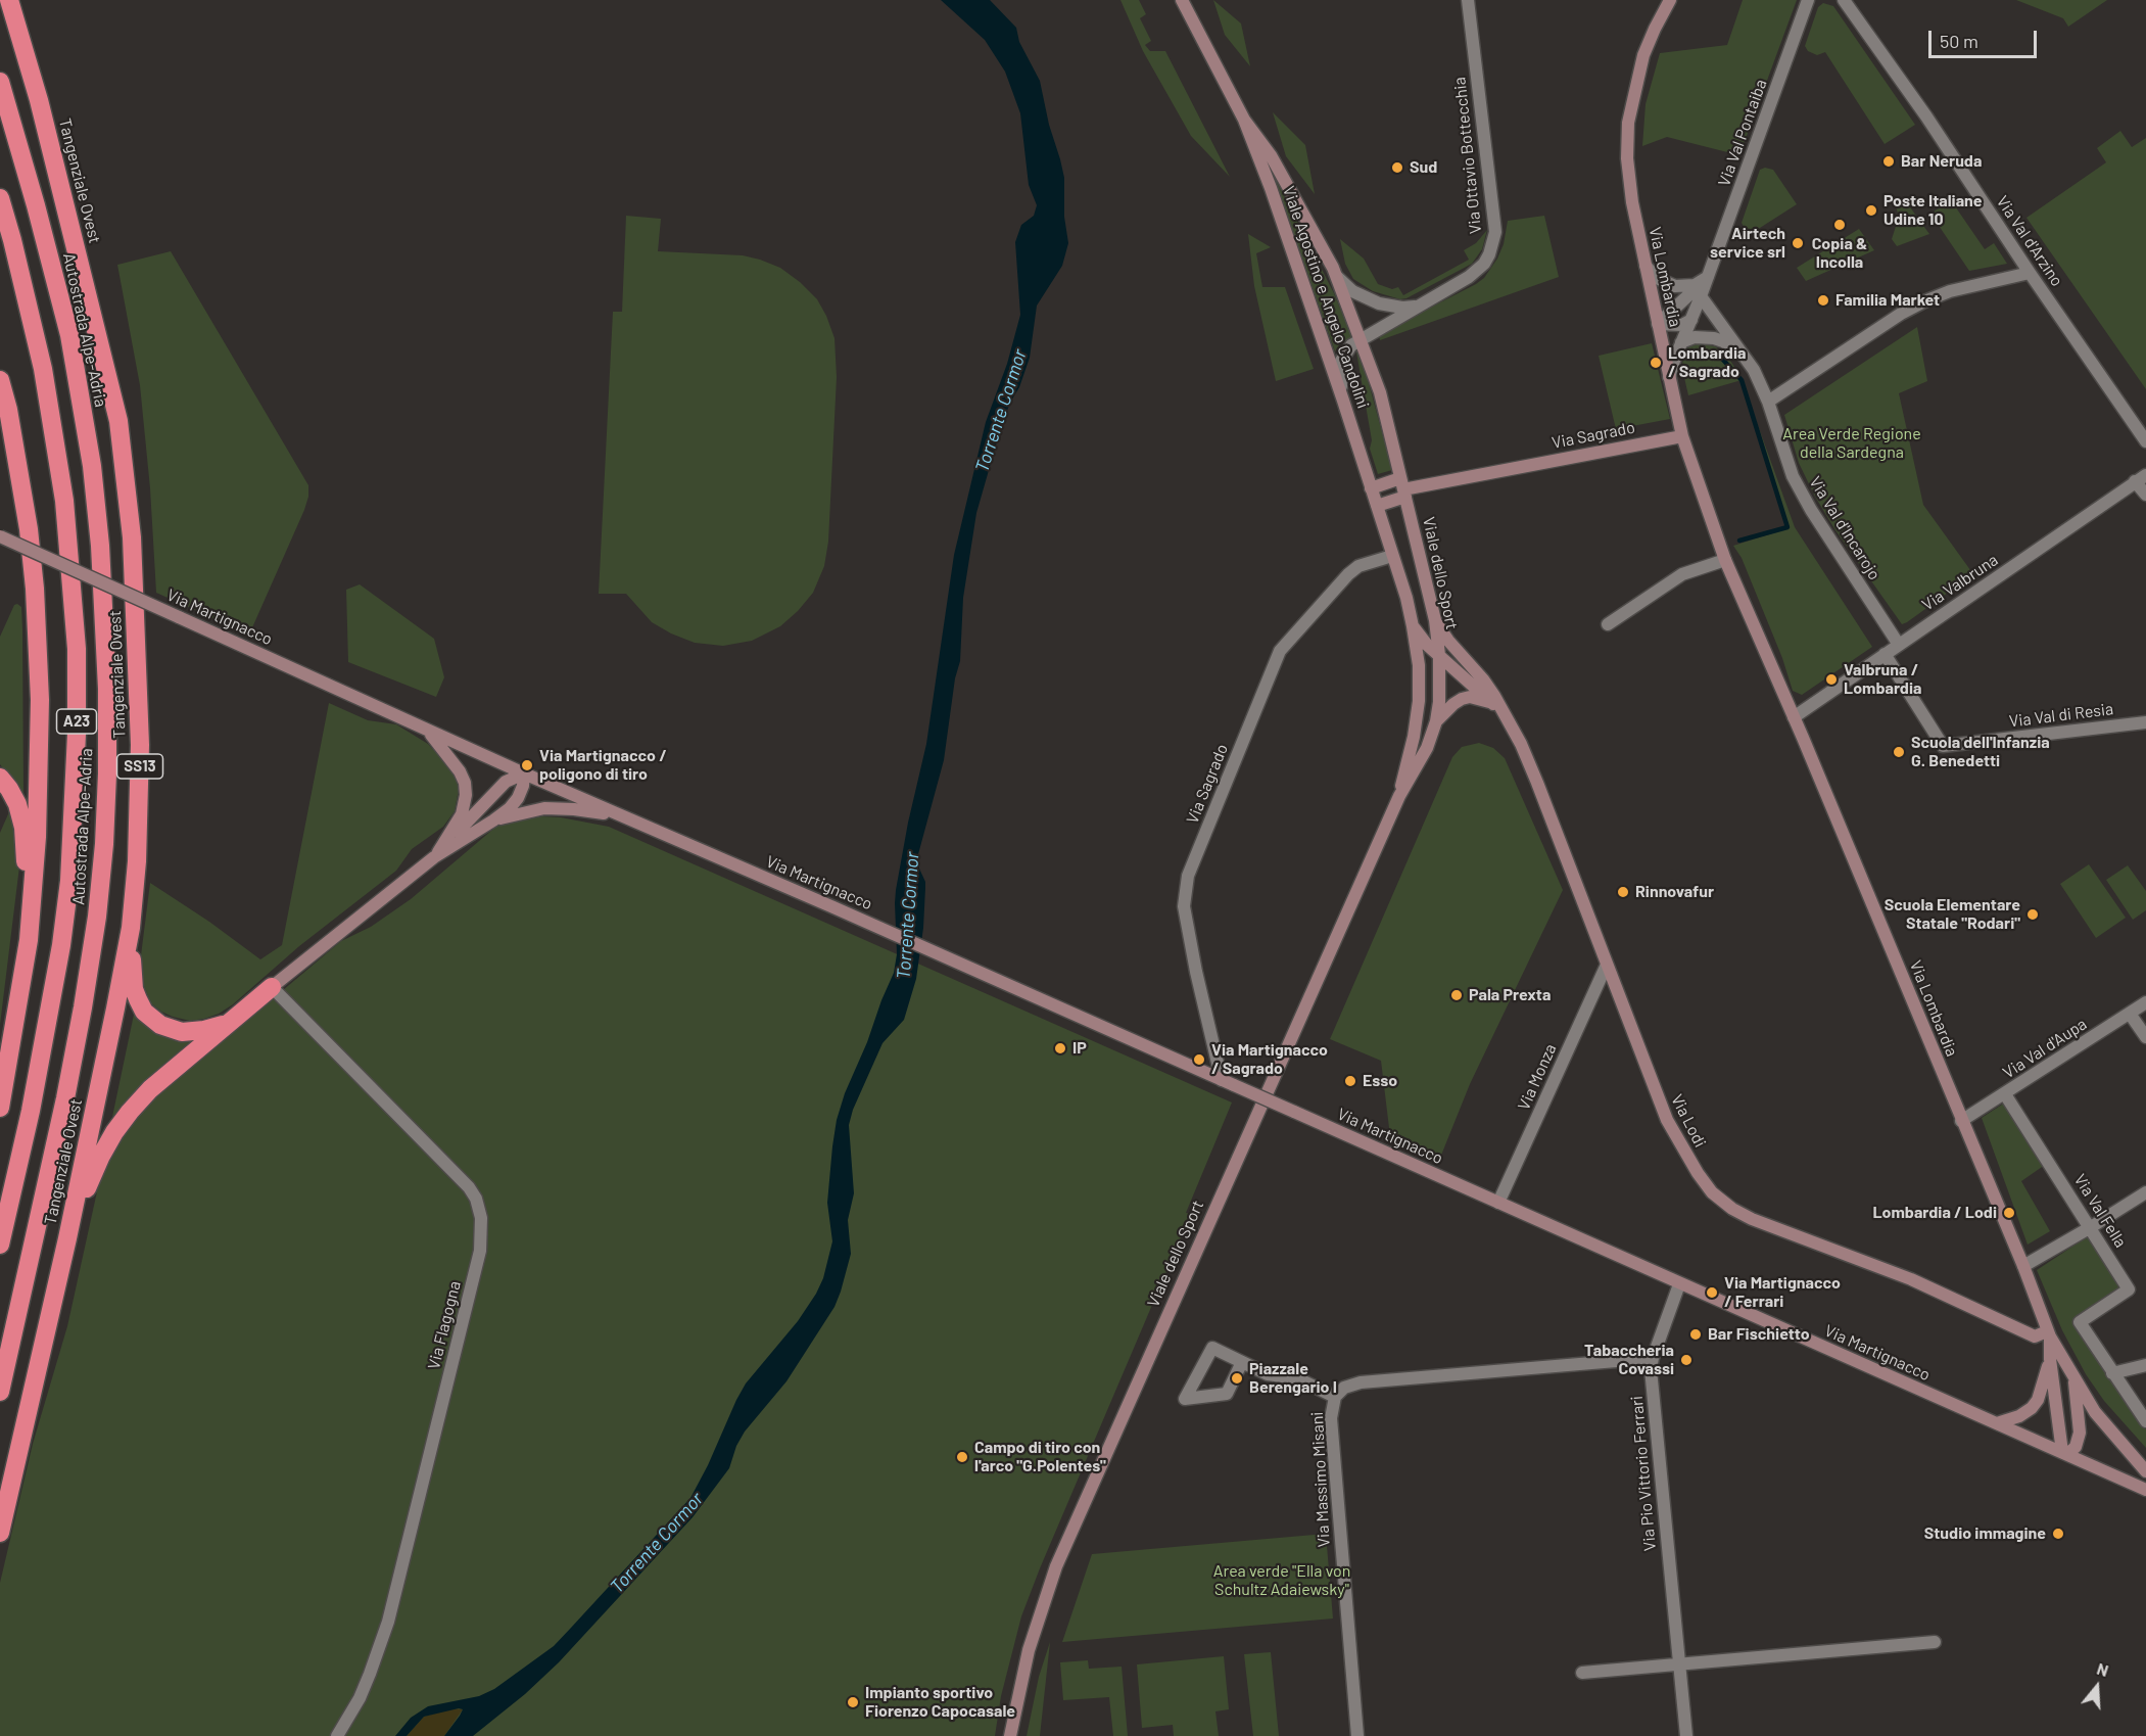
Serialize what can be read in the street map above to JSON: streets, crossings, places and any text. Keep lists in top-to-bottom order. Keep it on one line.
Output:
{"streets":{"highway":["Tangenziale Ovest","Autostrada Alpe-Adria","A23","SS13"],"street":["Via Val Pontaiba","Via Ottavio Bottecchia","Via Val d'Arzino","Via Lombardia","Viale Agostino e Angelo Candolini","Via Sagrado","Via Val d'Incarojo","Viale dello Sport","Via Valbruna","Via Martignacco","Via Val di Resia","Via Val d'Aupa","Via Monza","Via Lodi","Via Val Fella","Via Flagogna","Via Pio Vittorio Ferrari","Via Massimo Misani"]},"crossings":[["Via Val Pontaiba","Via Lombardia"],["Via Val Pontaiba","Via Val d'Incarojo"],["Via Ottavio Bottecchia","Viale Agostino e Angelo Candolini"],["Via Lombardia","Via Sagrado"],["Via Lombardia","Via Valbruna"],["Via Lombardia","Via Martignacco"],["Via Lombardia","Via Val d'Aupa"],["Via Lombardia","Via Lodi"],["Viale Agostino e Angelo Candolini","Via Sagrado"],["Viale Agostino e Angelo Candolini","Viale dello Sport"],["Via Sagrado","Viale dello Sport"],["Via Sagrado","Via Martignacco"],["Via Val d'Incarojo","Via Valbruna"],["Viale dello Sport","Via Lodi"],["Via Valbruna","Via Val di Resia"],["Via Martignacco","Via Monza"],["Via Martignacco","Via Flagogna"],["Via Martignacco","Via Pio Vittorio Ferrari"],["Via Val d'Aupa","Via Val Fella"],["Via Monza","Via Lodi"],["Via Pio Vittorio Ferrari","Via Massimo Misani"]],"water":["Torrente Cormor"],"parks":["Area Verde Regione della Sardegna","Area verde \"Ella von Schultz Adaiewsky\""],"places":["Bar Neruda","Sud","Poste Italiane Udine 10","Copia & Incolla","Airtech service srl","Familia Market","Lombardia / Sagrado","Valbruna / Lombardia","Scuola dell'Infanzia G. Benedetti","Via Martignacco / poligono di tiro","Rinnovafur","Scuola Elementare Statale \"Rodari\"","Pala Prexta","IP","Via Martignacco / Sagrado","Esso","Lombardia / Lodi","Via Martignacco / Ferrari","Bar Fischietto","Tabaccheria Covassi","Piazzale Berengario I","Campo di tiro con l'arco \"G.Polentes\"","Studio immagine","Impianto sportivo Fiorenzo Capocasale"],"scale_bar":"50 m","north":"top"}
